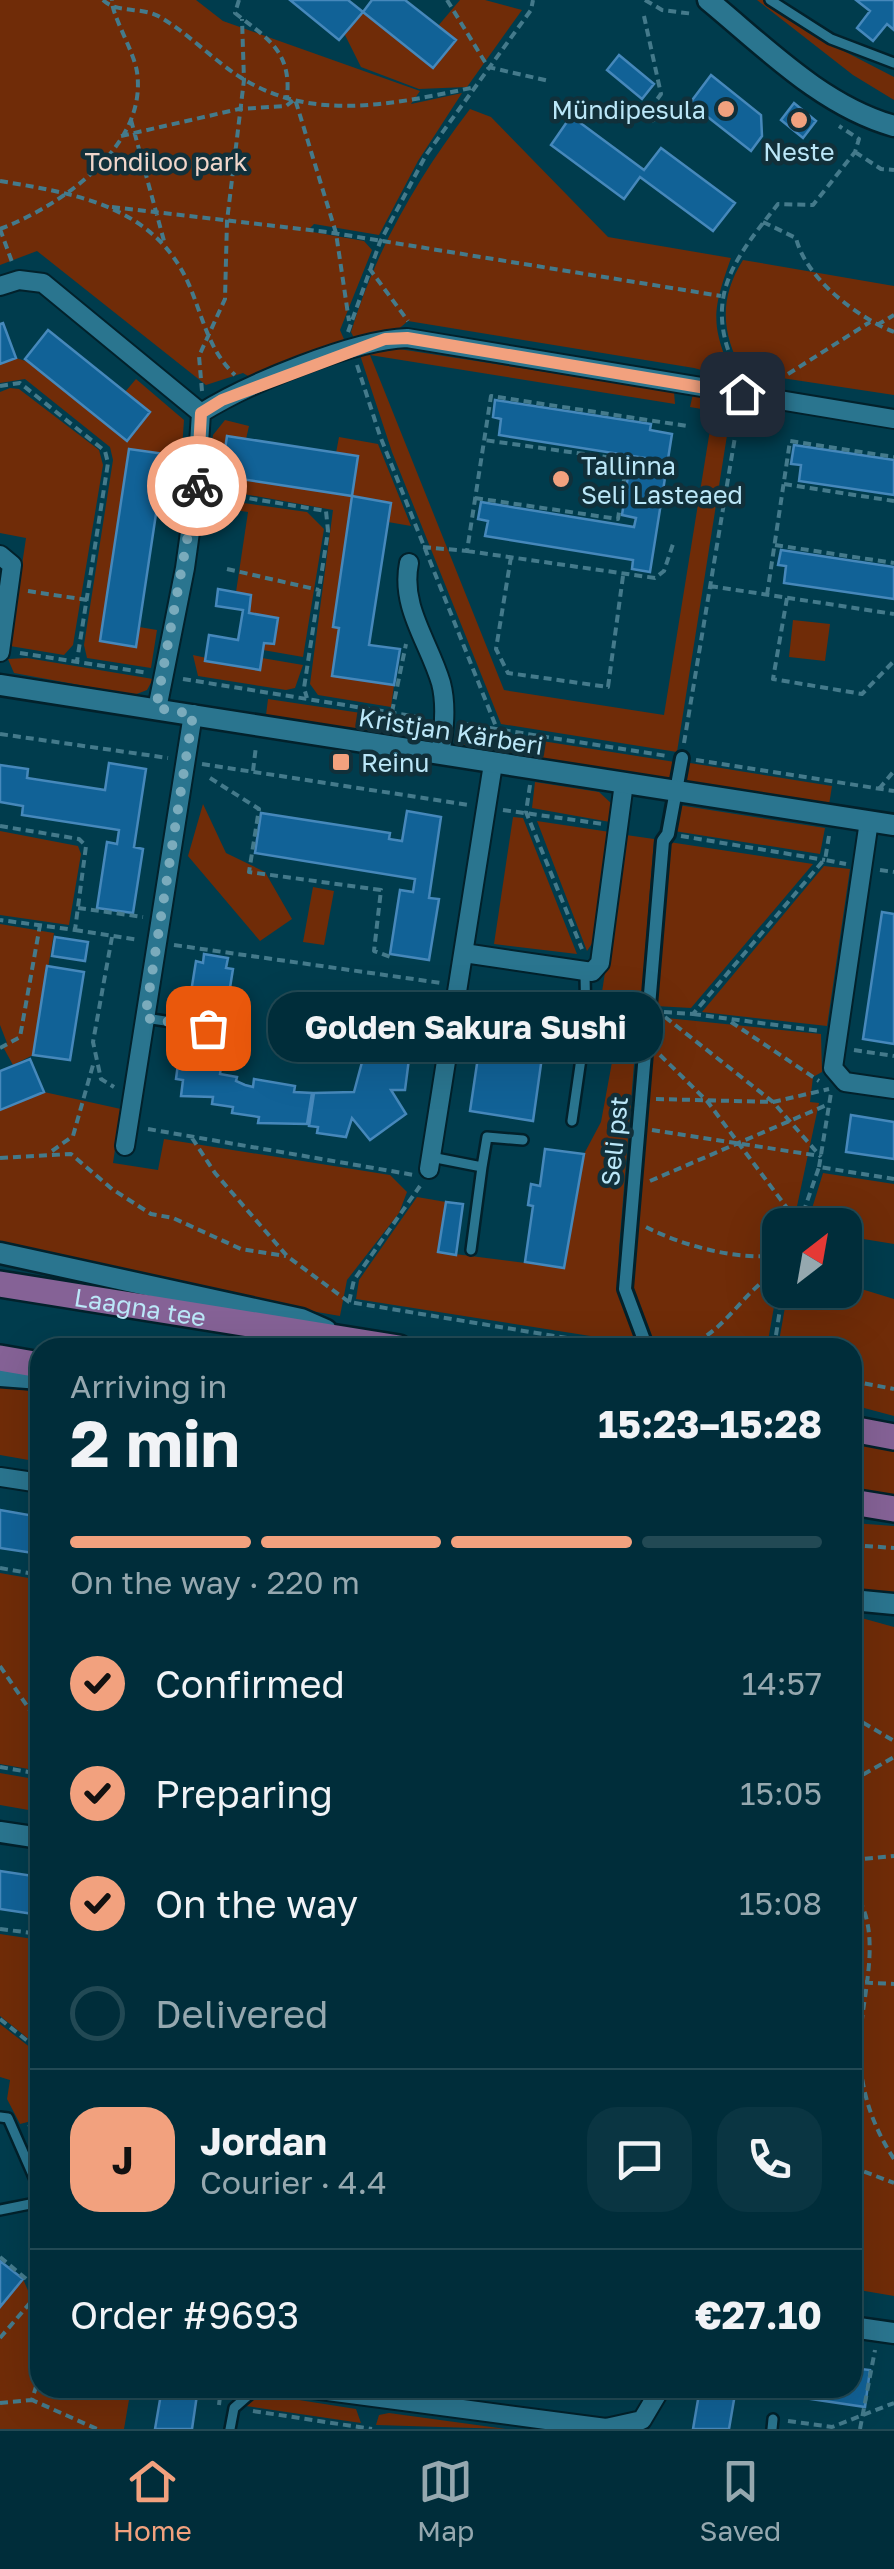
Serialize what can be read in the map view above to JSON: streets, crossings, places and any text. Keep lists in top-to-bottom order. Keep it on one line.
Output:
{"streets":{"main road":["Laagna tee"],"street":["Kristjan Kärberi","Seli pst"]},"crossings":[["Kristjan Kärberi","Seli pst"]],"parks":["Tondiloo park"],"places":{"other":["Mündipesula","Neste","Tallinna Seli Lasteaed","Golden Sakura Sushi"],"transit":["Reinu"]},"north":"top right","page":{"bubble":"Golden Sakura Sushi","heading":["2 min","Arriving in","15:23–15:28"],"panel":["Jordan","Courier · 4.4","Order #9693","€27.10"],"bar":"On the way · 220 m","list":[["Confirmed","14:57"],["Preparing","15:05"],["On the way","15:08"],"Delivered"],"round":"J","tabs":["Home","Map","Saved"]}}
